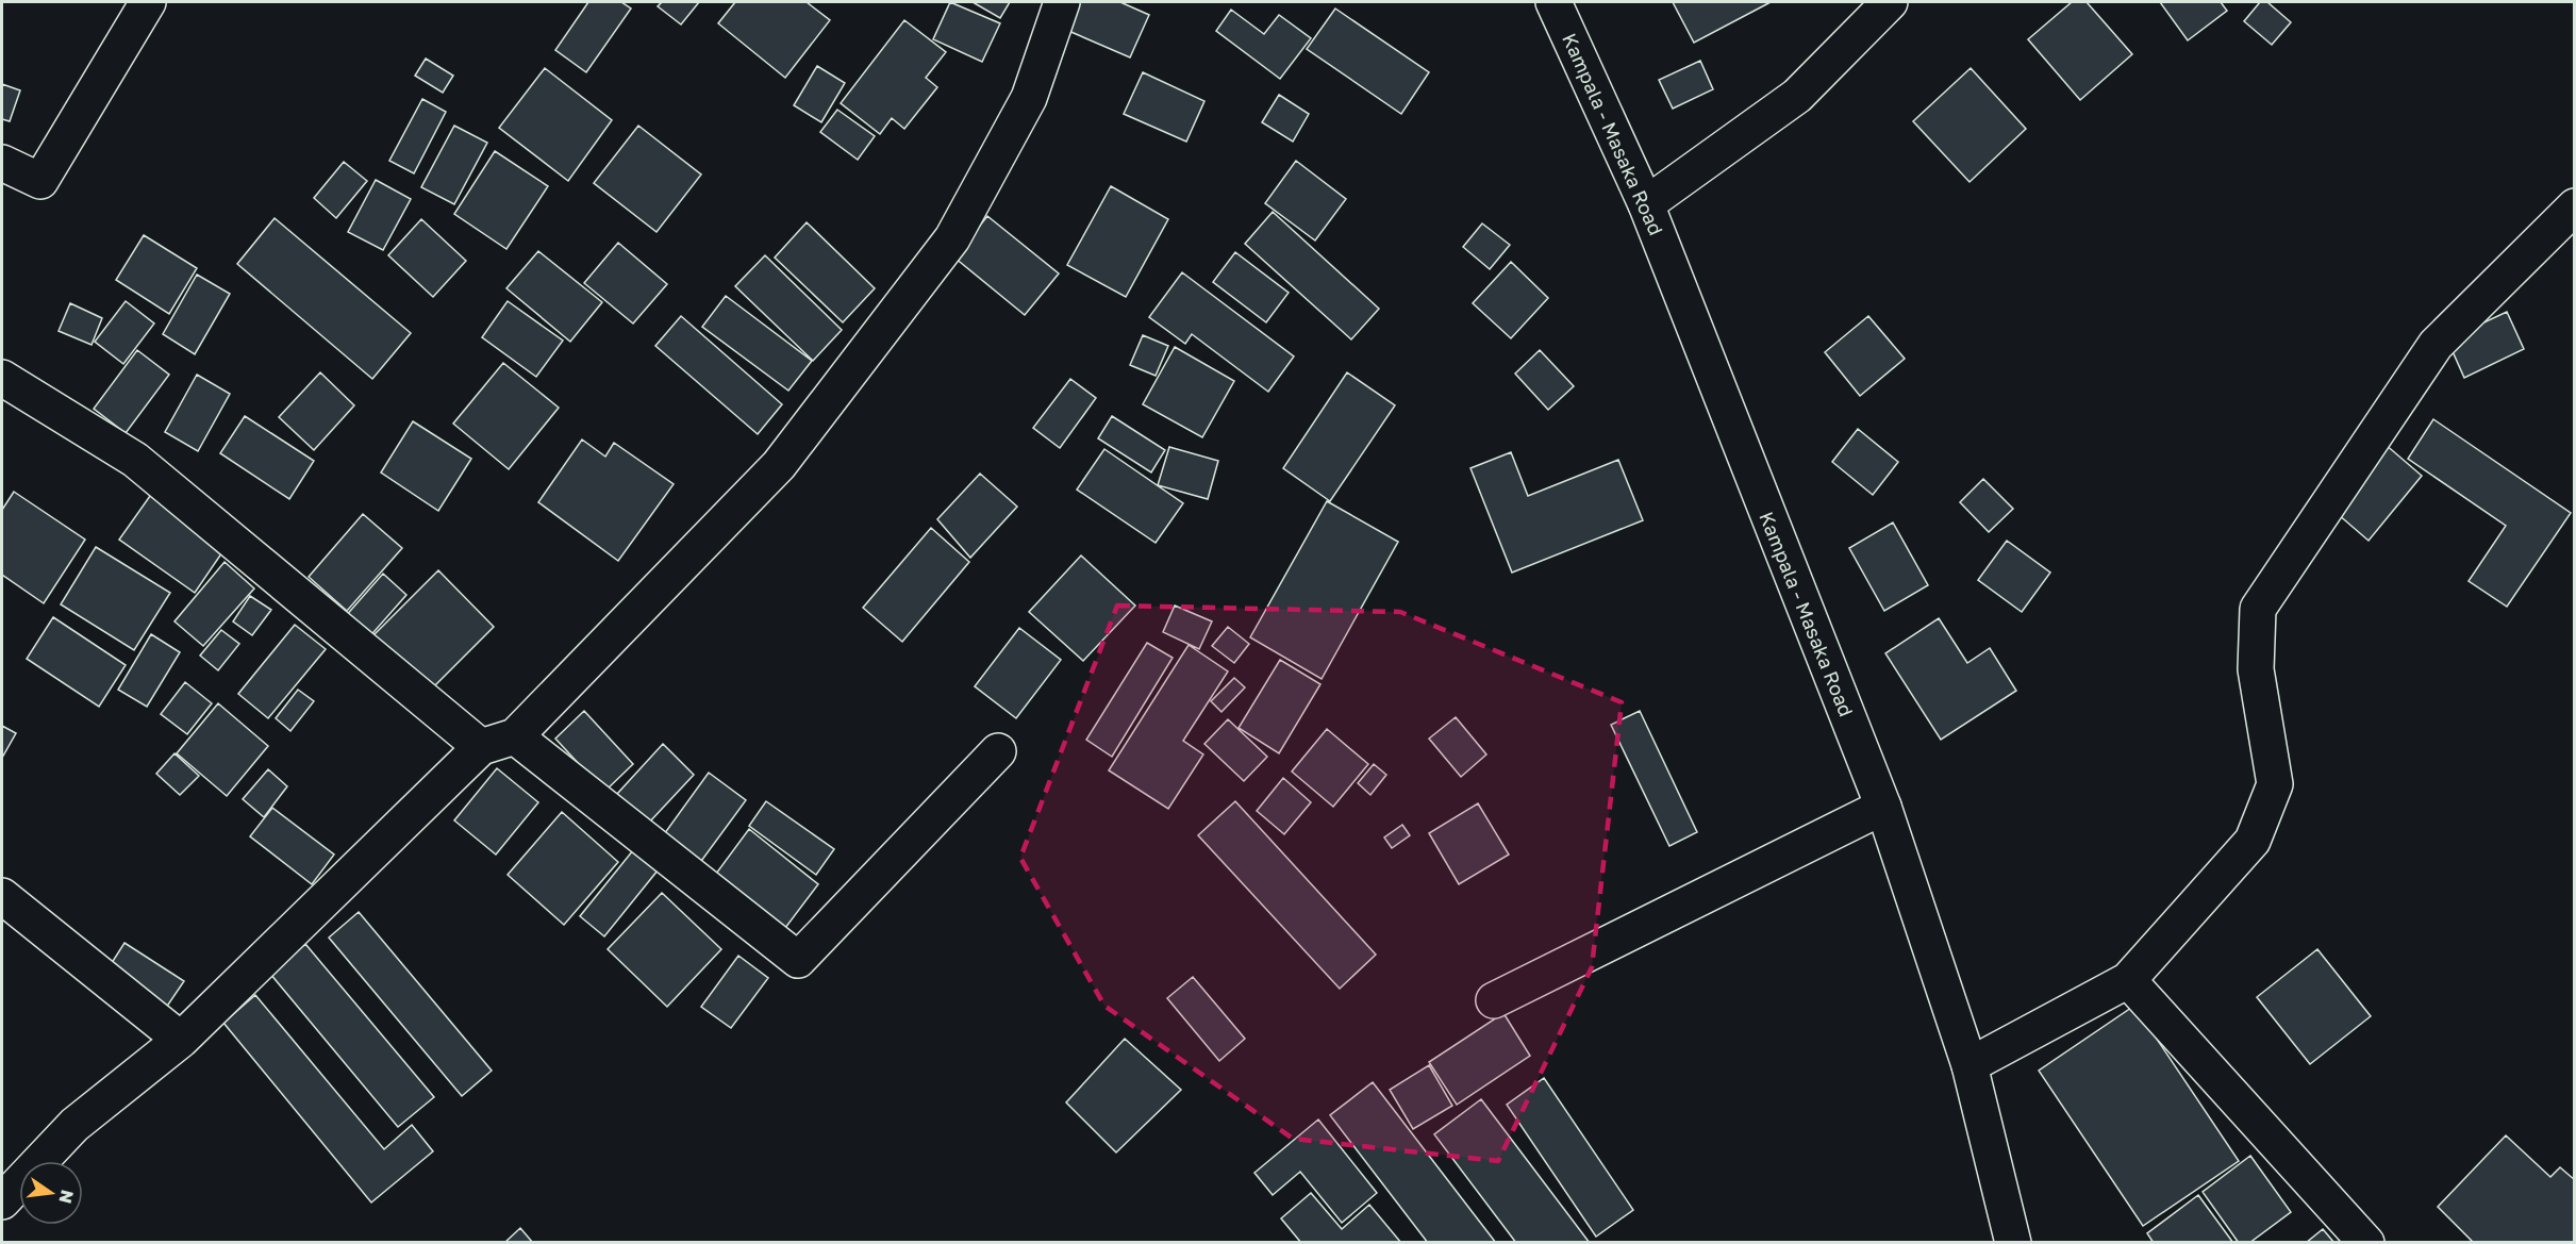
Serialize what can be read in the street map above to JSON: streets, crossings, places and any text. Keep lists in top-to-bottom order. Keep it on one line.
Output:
{"streets":{"street":["Kampala - Masaka Road"]},"north":"right"}
